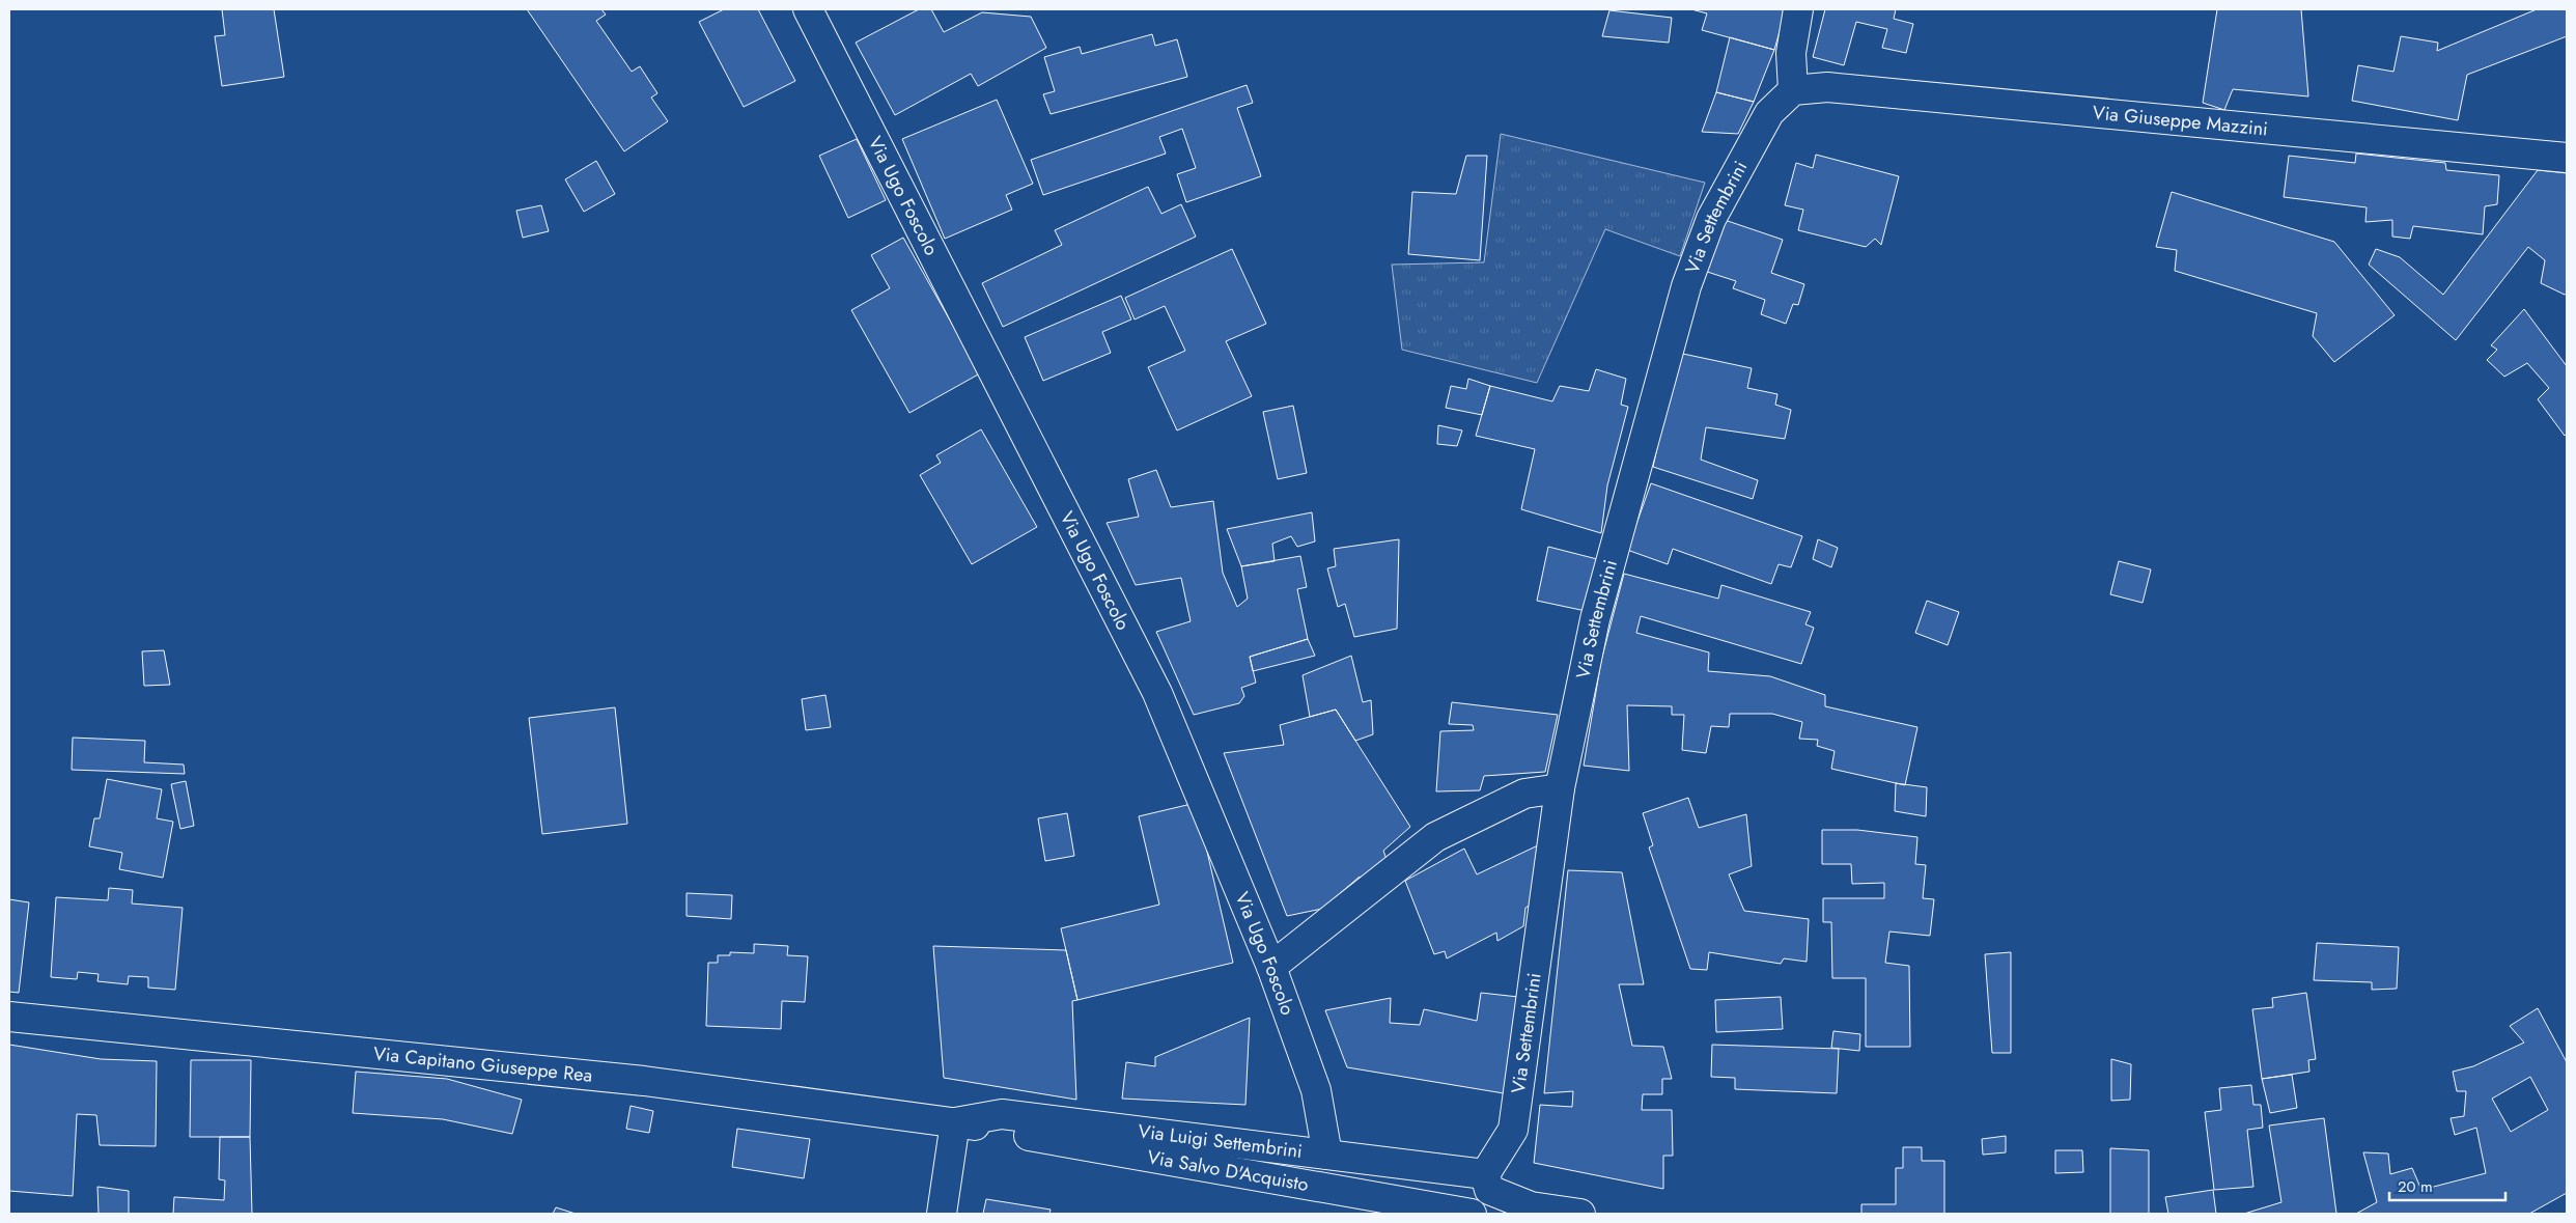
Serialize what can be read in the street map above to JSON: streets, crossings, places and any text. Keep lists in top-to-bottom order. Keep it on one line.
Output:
{"streets":{"street":["Via Giuseppe Mazzini","Via Ugo Foscolo","Via Settembrini","Via Capitano Giuseppe Rea","Via Luigi Settembrini","Via Salvo D'Acquisto"]},"crossings":[["Via Giuseppe Mazzini","Via Settembrini"],["Via Ugo Foscolo","Via Luigi Settembrini"],["Via Settembrini","Via Luigi Settembrini"],["Via Capitano Giuseppe Rea","Via Luigi Settembrini"],["Via Capitano Giuseppe Rea","Via Salvo D'Acquisto"],["Via Luigi Settembrini","Via Salvo D'Acquisto"]],"scale_bar":"20 m"}
